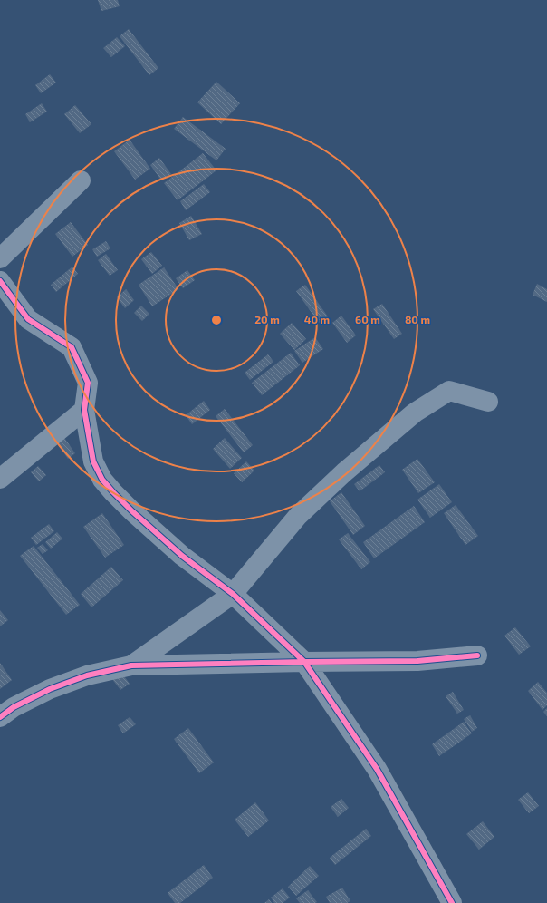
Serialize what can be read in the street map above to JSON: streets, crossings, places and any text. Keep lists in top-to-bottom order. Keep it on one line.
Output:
{"rings":["20 m","40 m","60 m","80 m"]}
